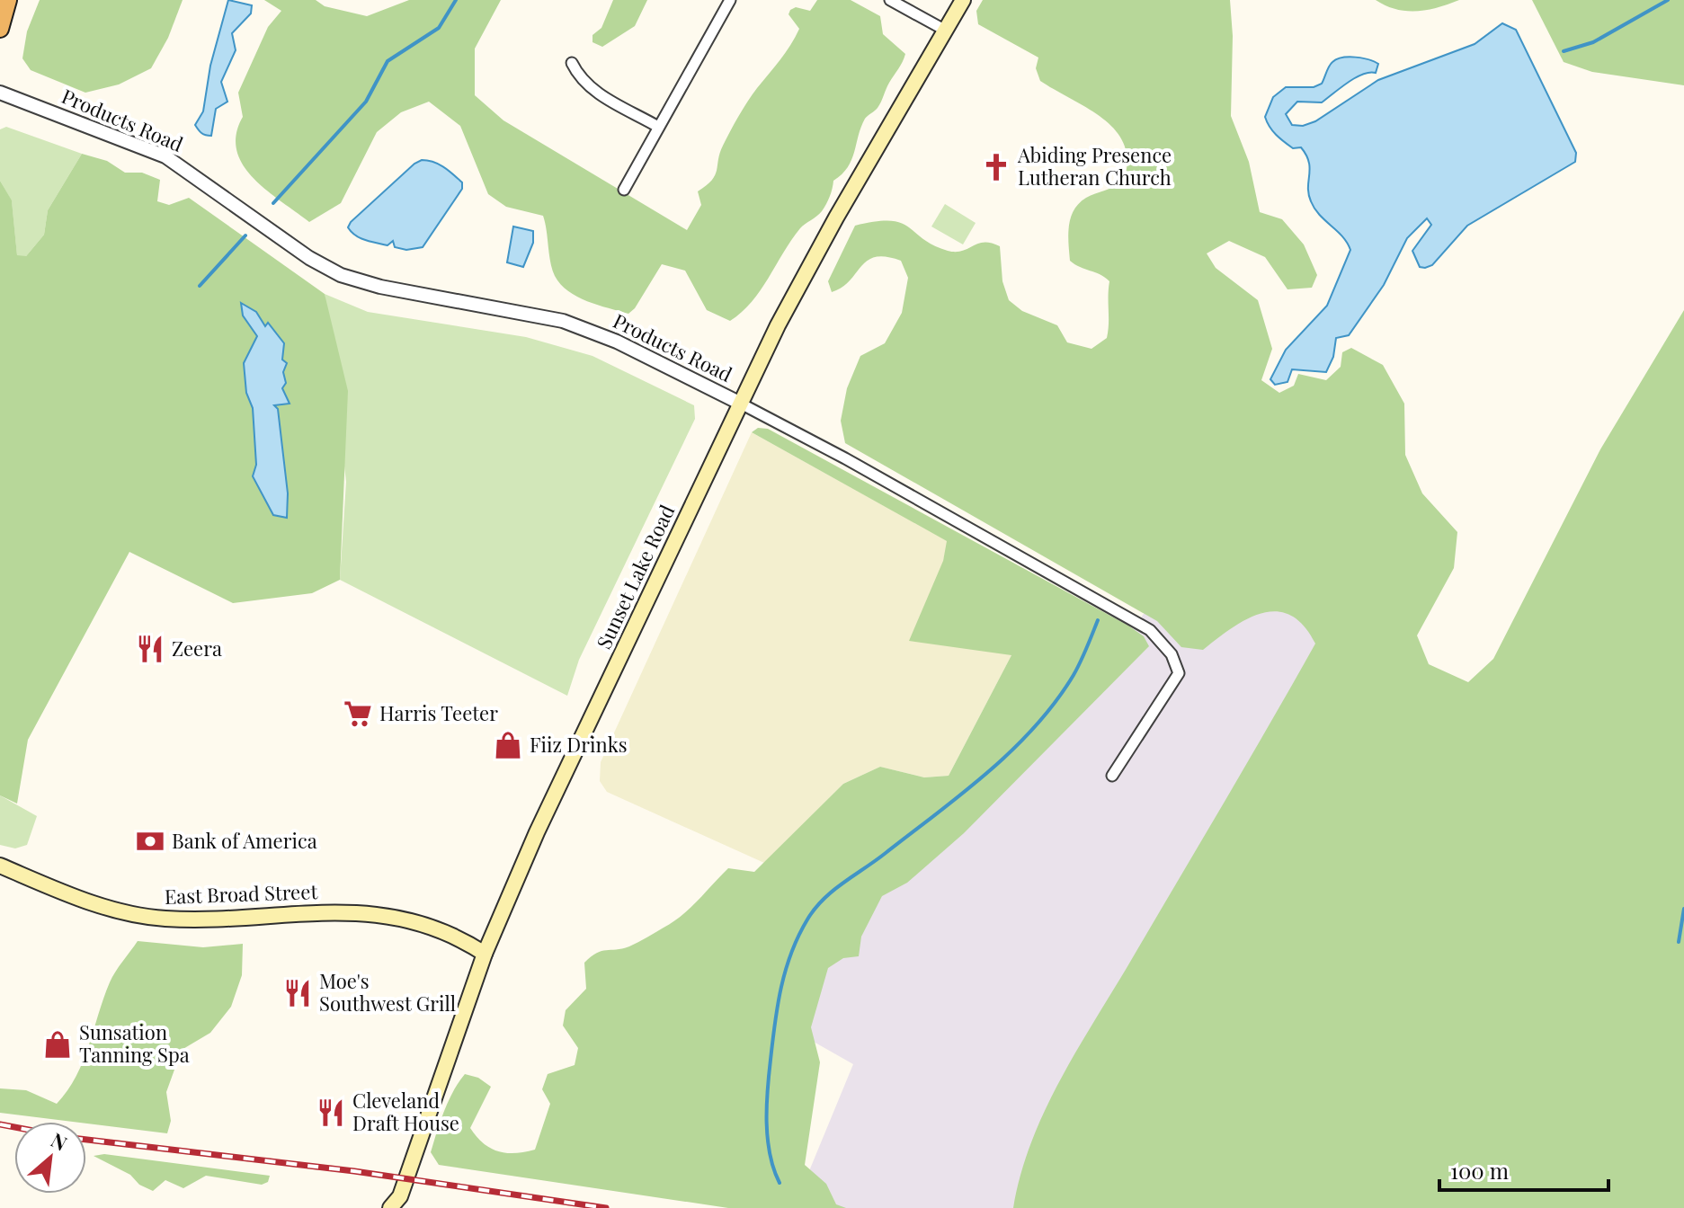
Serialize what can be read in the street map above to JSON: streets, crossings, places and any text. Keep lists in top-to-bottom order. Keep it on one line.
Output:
{"streets":{"main road":["Sunset Lake Road","East Broad Street"],"street":["Products Road"]},"crossings":[["Products Road","Sunset Lake Road"],["Sunset Lake Road","East Broad Street"]],"places":{"church":["Abiding Presence Lutheran Church"],"restaurant":["Zeera","Moe's Southwest Grill","Cleveland Draft House"],"supermarket":["Harris Teeter"],"shop":["Fiiz Drinks","Sunsation Tanning Spa"],"bank":["Bank of America"]},"scale_bar":"100 m","north":"top right"}
